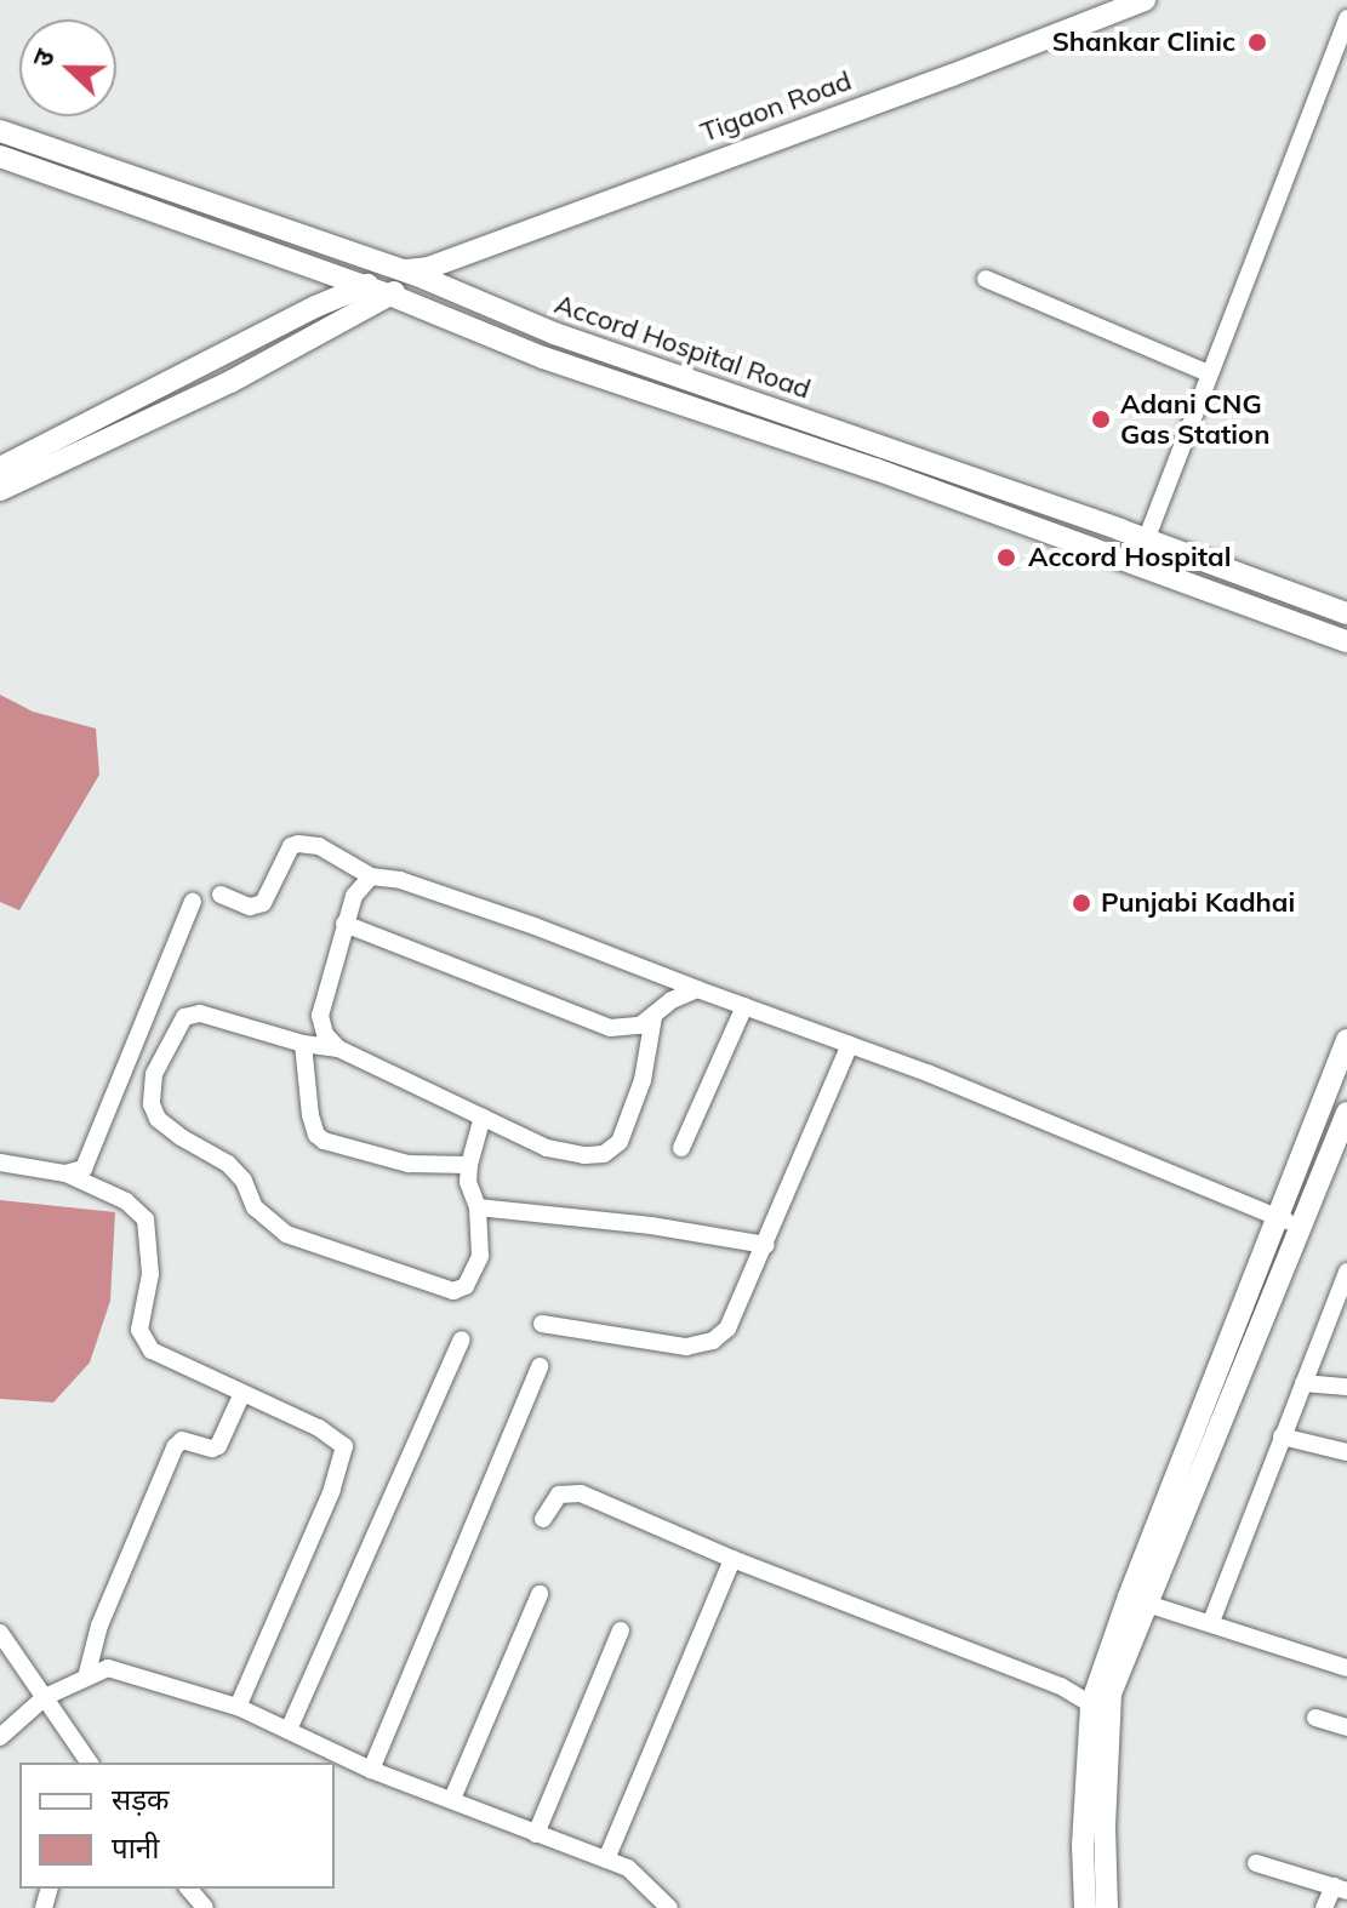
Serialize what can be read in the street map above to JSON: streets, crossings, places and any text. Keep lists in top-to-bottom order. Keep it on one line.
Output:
{"streets":{"street":["Tigaon Road","Accord Hospital Road"]},"crossings":[["Tigaon Road","Accord Hospital Road"]],"places":["Shankar Clinic","Adani CNG Gas Station","Accord Hospital","Punjabi Kadhai"],"legend":["सड़क","पानी"],"north":"left"}
